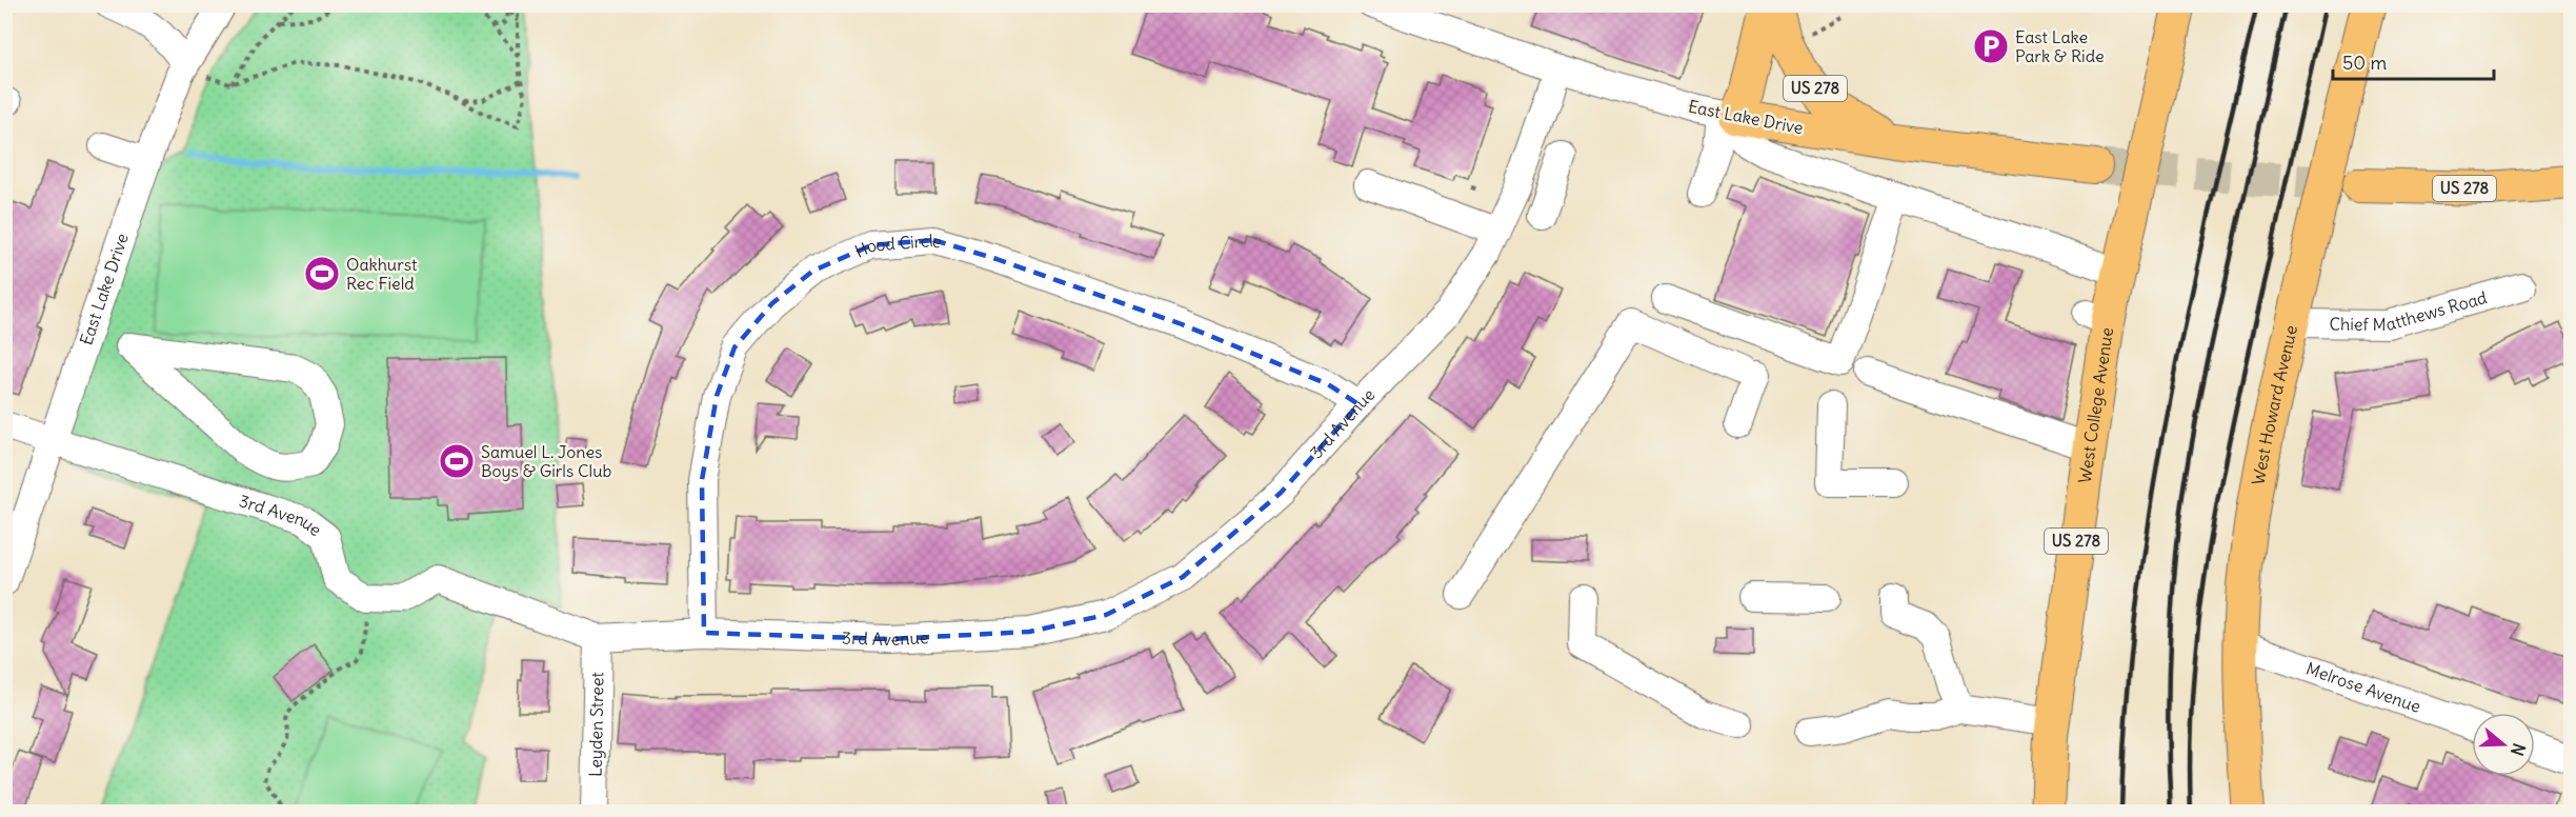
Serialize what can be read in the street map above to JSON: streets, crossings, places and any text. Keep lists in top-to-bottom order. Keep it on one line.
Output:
{"streets":{"main road":["US 278","East Lake Drive","West Howard Avenue","West College Avenue"],"street":["Hood Circle","Chief Matthews Road","3rd Avenue","Melrose Avenue","Leyden Street"]},"crossings":[["US 278","East Lake Drive"],["East Lake Drive","3rd Avenue"],["Hood Circle","3rd Avenue"],["Chief Matthews Road","West Howard Avenue"],["West Howard Avenue","Melrose Avenue"],["3rd Avenue","Leyden Street"]],"places":{"parking":["East Lake Park & Ride"],"sports":["Oakhurst Rec Field","Samuel L. Jones Boys & Girls Club"]},"scale_bar":"50 m","north":"right"}
